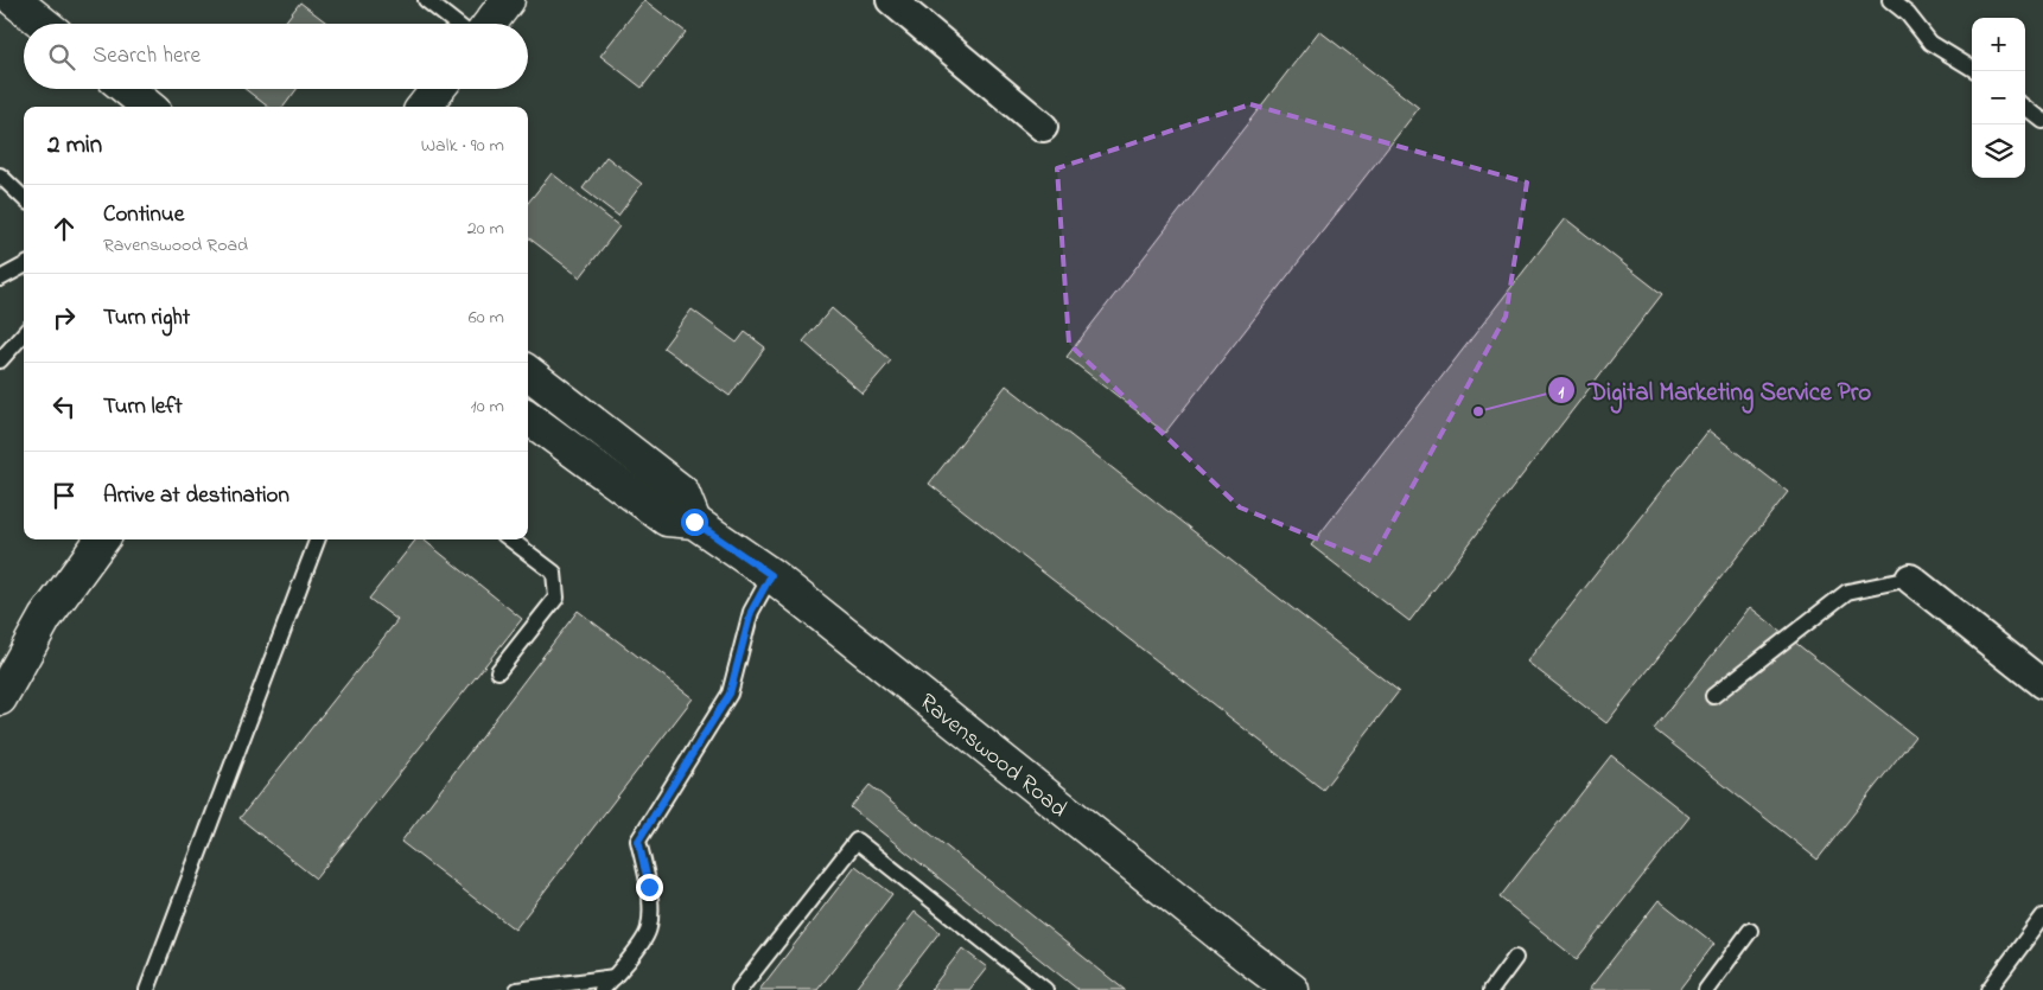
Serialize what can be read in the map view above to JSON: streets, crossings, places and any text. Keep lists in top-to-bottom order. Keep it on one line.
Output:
{"streets":{"street":["Ravenswood Road"]},"places":["Digital Marketing Service Pro"],"page":{"map_buttons":["+","−"],"search":"Search here","heading":["2 min","Walk · 90 m"],"list":[["Continue","Ravenswood Road","20 m"],["Turn right","60 m"],["Turn left","10 m"],"Arrive at destination"]}}
